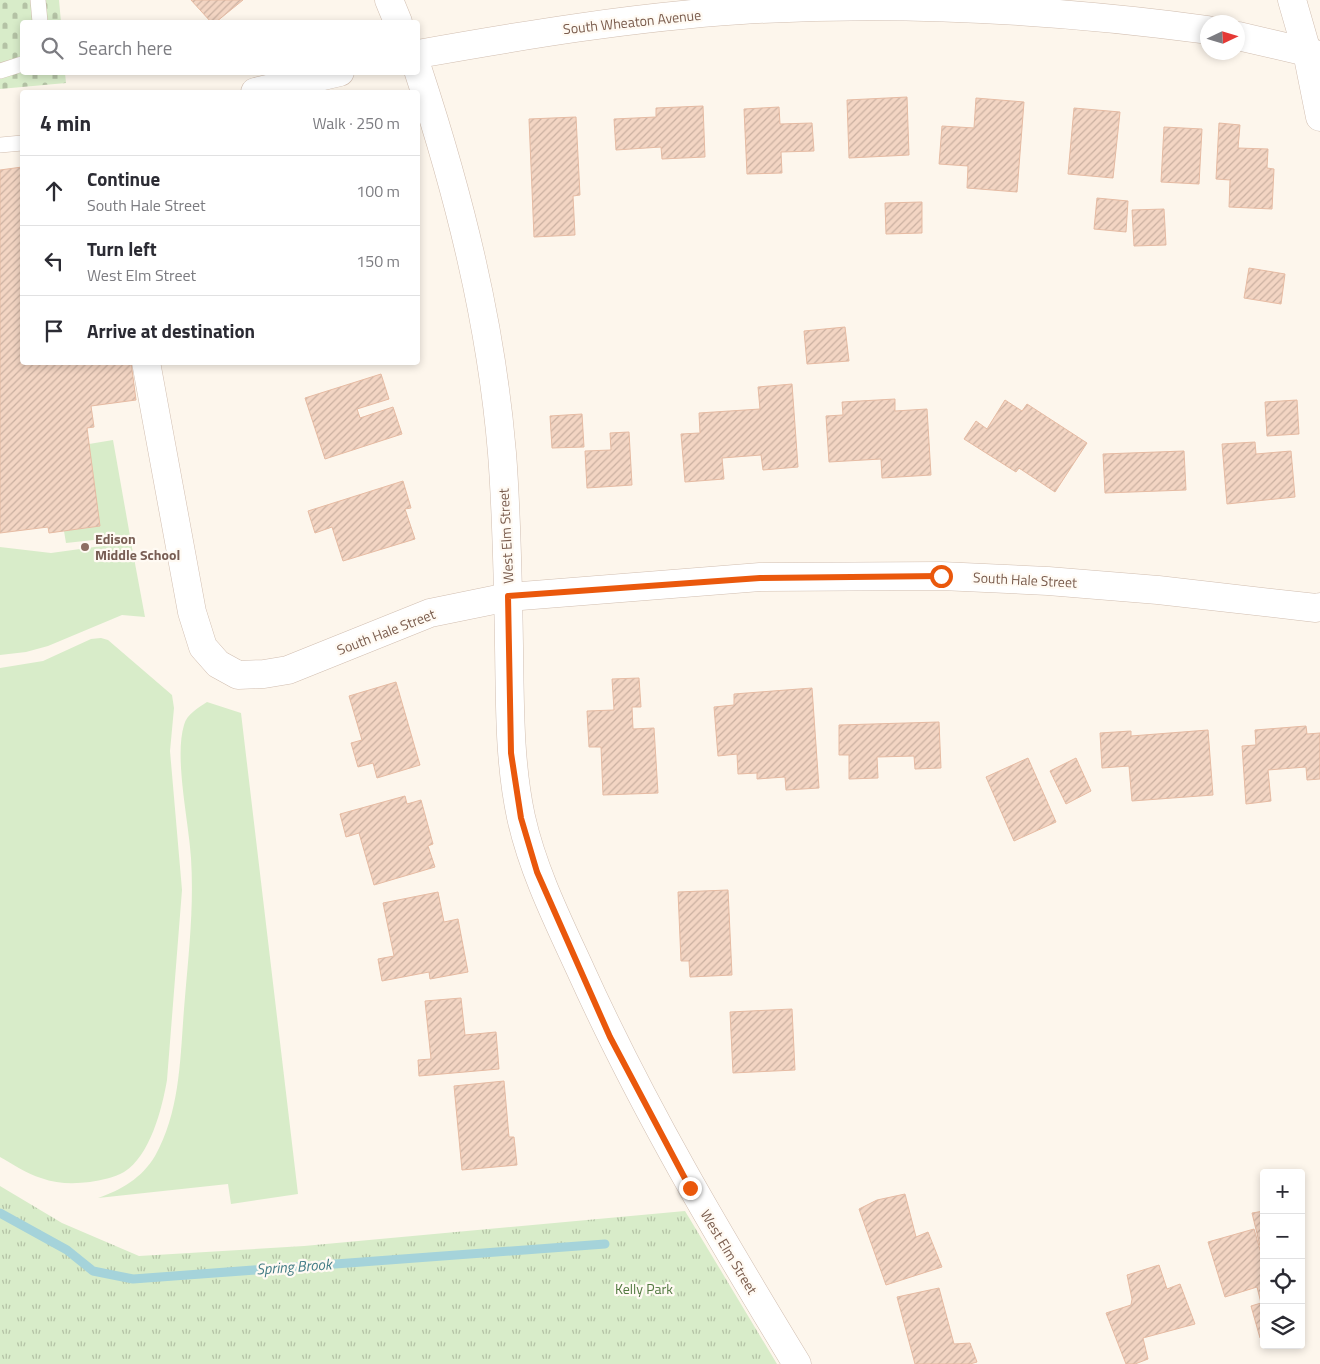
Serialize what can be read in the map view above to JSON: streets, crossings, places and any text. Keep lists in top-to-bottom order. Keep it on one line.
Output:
{"streets":{"street":["South Wheaton Avenue","West Elm Street","South Hale Street"]},"crossings":[["West Elm Street","South Hale Street"]],"water":["Spring Brook"],"parks":["Kelly Park"],"places":["Edison Middle School"],"north":"right","page":{"search":"Search here","heading":["4 min","Walk · 250 m"],"list":[["Continue","South Hale Street","100 m"],["Turn left","West Elm Street","150 m"],"Arrive at destination"],"map_buttons":["+","−"]}}
